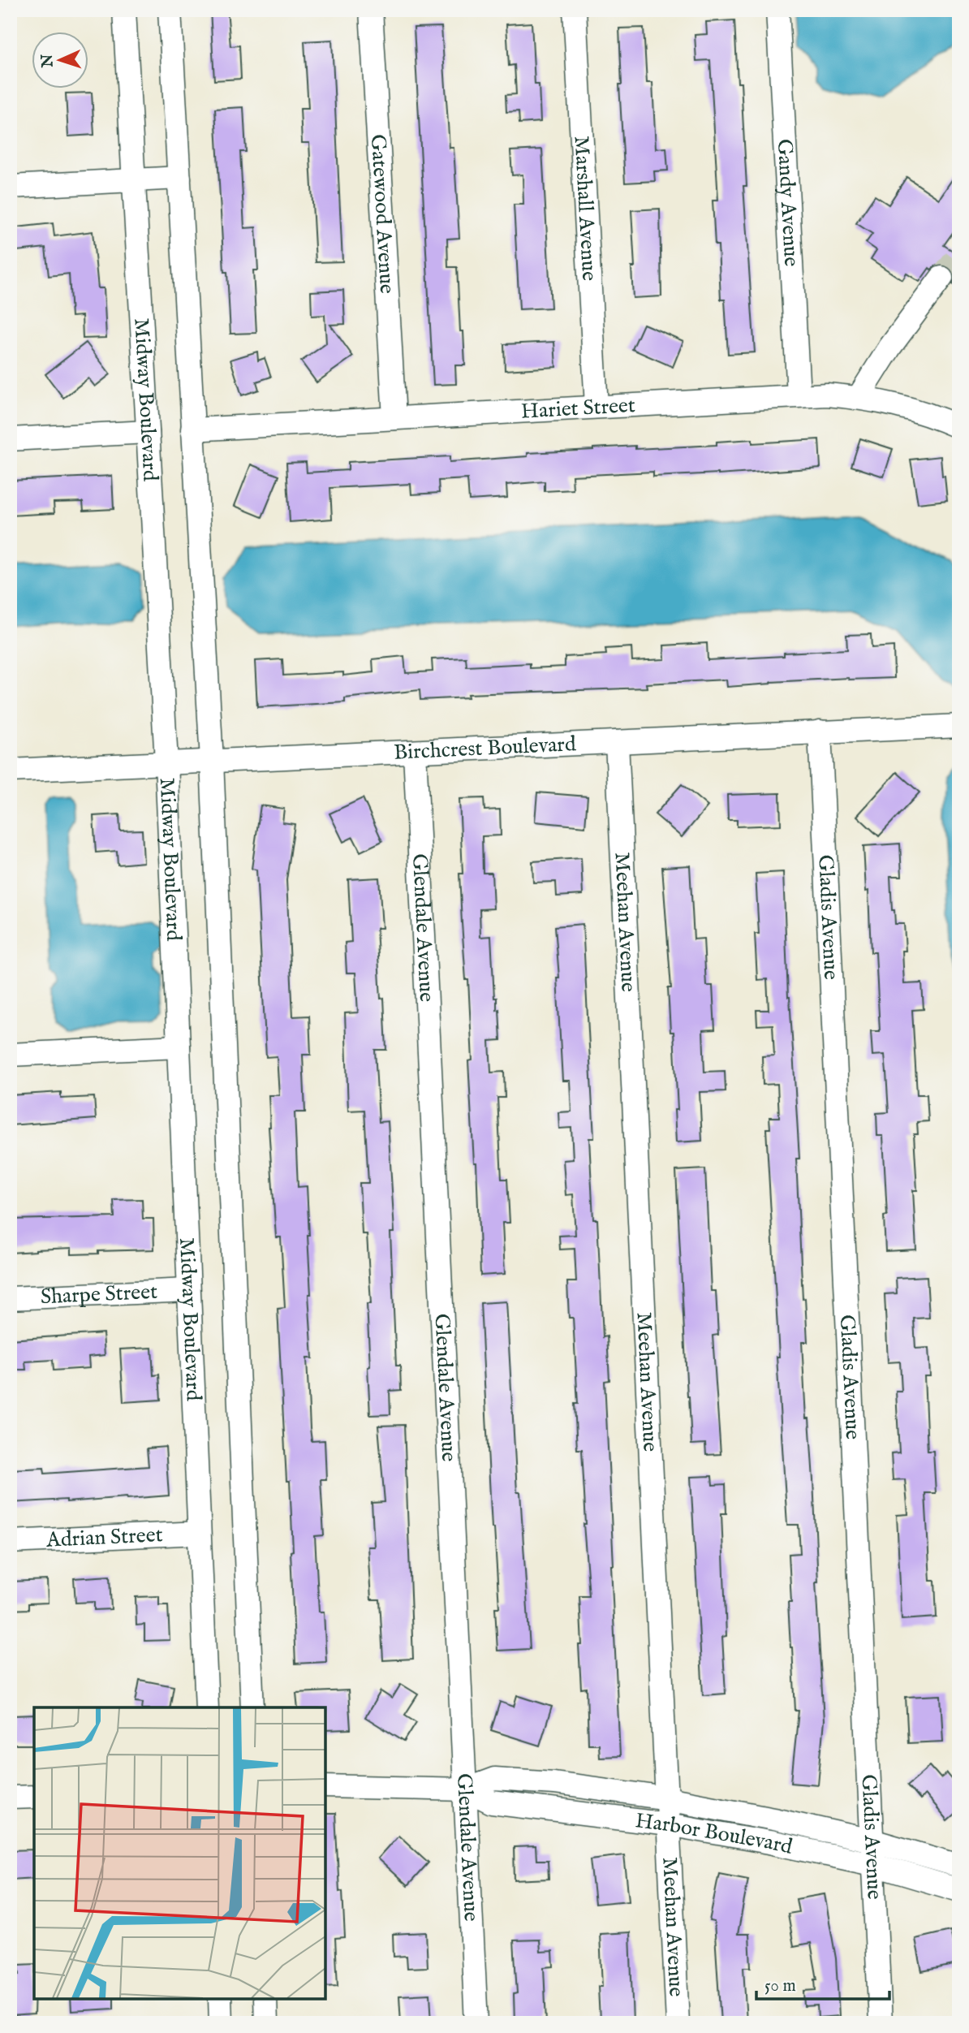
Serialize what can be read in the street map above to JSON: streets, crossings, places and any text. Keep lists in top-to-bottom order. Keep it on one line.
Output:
{"streets":{"street":["Gandy Avenue","Marshall Avenue","Gatewood Avenue","Midway Boulevard","Hariet Street","Birchcrest Boulevard","Gladis Avenue","Meehan Avenue","Glendale Avenue","Sharpe Street","Adrian Street","Harbor Boulevard"]},"crossings":[["Gandy Avenue","Hariet Street"],["Marshall Avenue","Hariet Street"],["Gatewood Avenue","Hariet Street"],["Midway Boulevard","Hariet Street"],["Midway Boulevard","Birchcrest Boulevard"],["Midway Boulevard","Sharpe Street"],["Midway Boulevard","Adrian Street"],["Birchcrest Boulevard","Gladis Avenue"],["Birchcrest Boulevard","Meehan Avenue"],["Birchcrest Boulevard","Glendale Avenue"],["Gladis Avenue","Harbor Boulevard"],["Meehan Avenue","Harbor Boulevard"],["Glendale Avenue","Harbor Boulevard"]],"scale_bar":"50 m","north":"left"}
